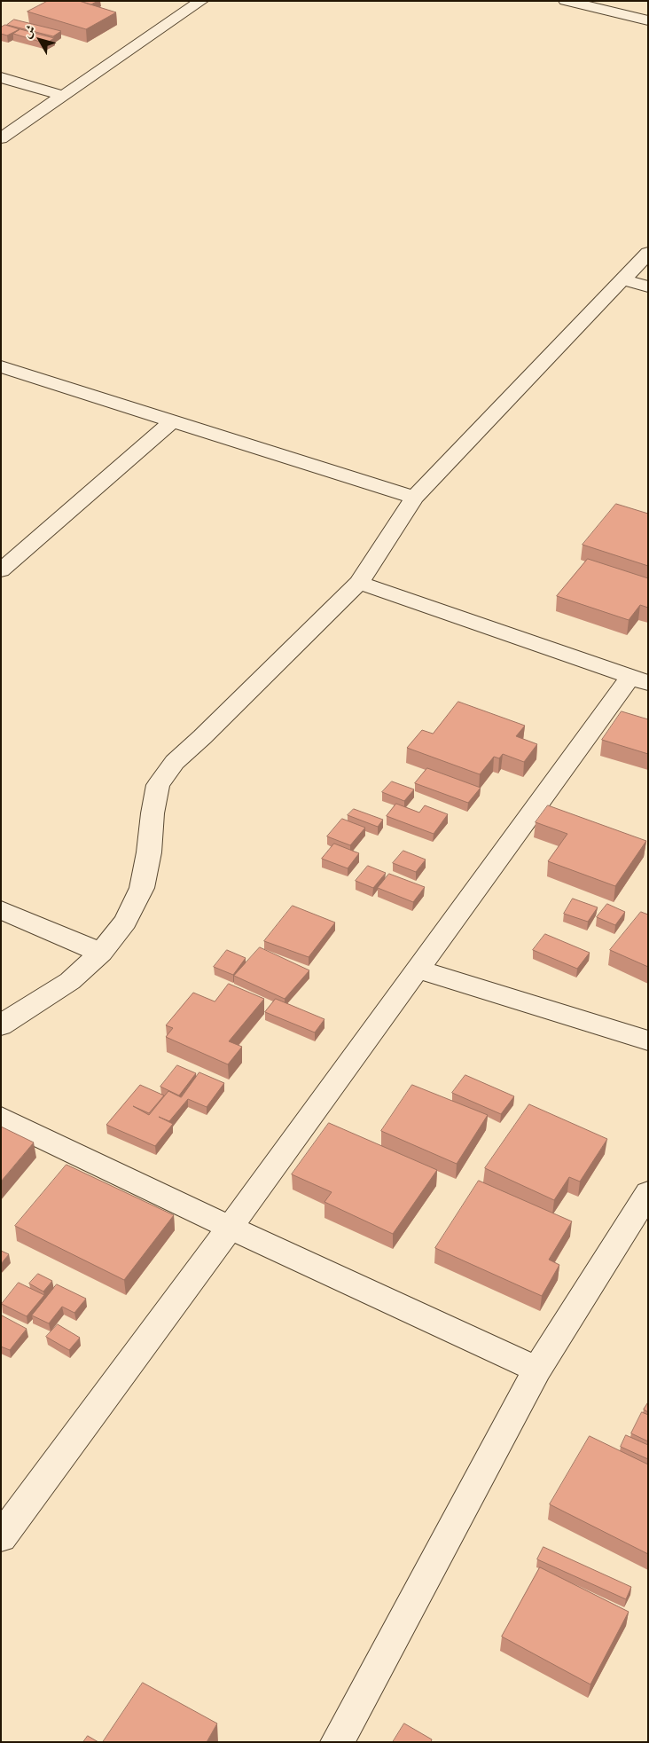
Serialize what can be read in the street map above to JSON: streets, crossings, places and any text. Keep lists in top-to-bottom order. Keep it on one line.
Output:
{"north":"top left"}
